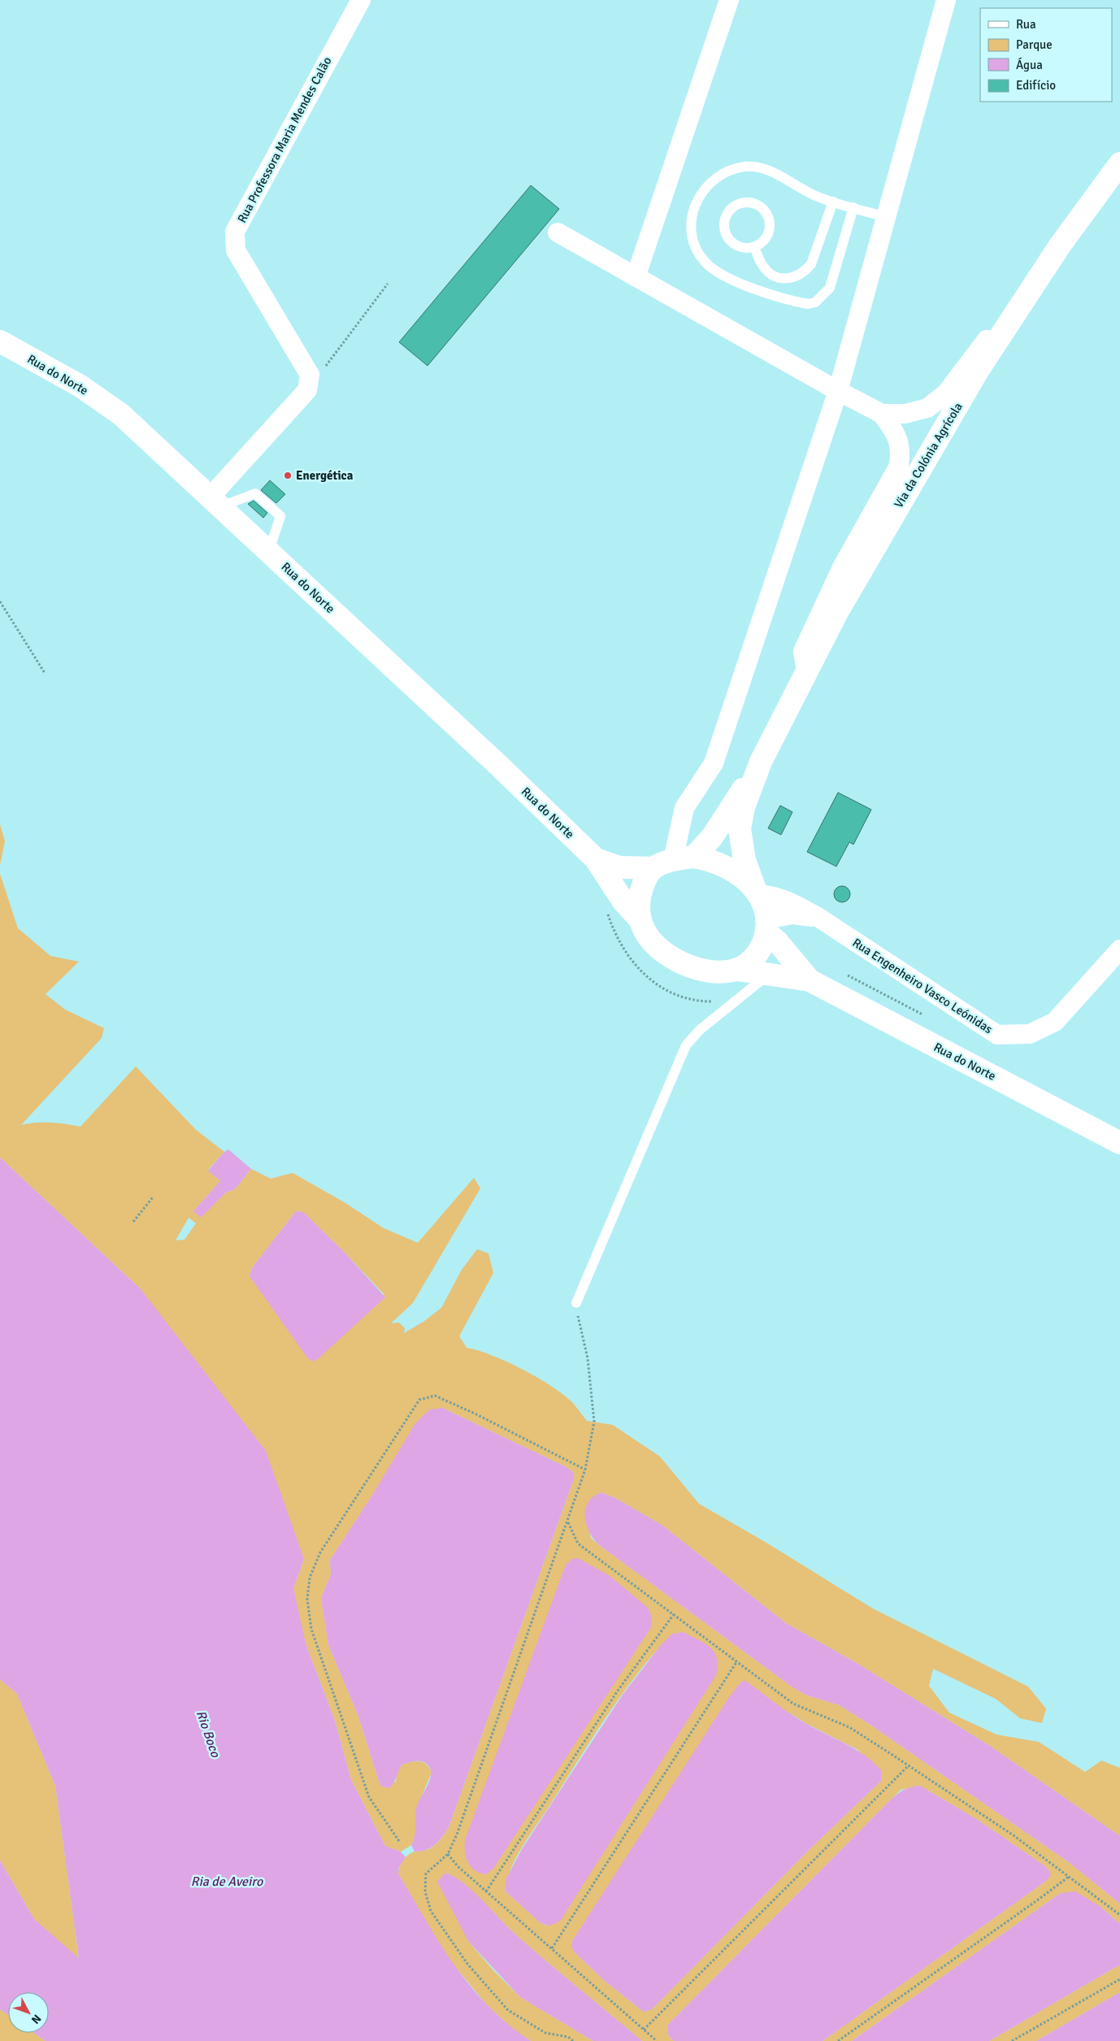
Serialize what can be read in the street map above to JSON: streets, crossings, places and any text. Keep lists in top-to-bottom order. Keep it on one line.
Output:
{"streets":{"main road":["Rua do Norte","Via da Colónia Agrícola"],"street":["Rua Professora Maria Mendes Calão","Rua Engenheiro Vasco Leónidas"]},"crossings":[["Rua do Norte","Via da Colónia Agrícola"],["Rua do Norte","Rua Engenheiro Vasco Leónidas"],["Via da Colónia Agrícola","Rua Engenheiro Vasco Leónidas"]],"water":["Rio Boco","Ria de Aveiro"],"places":["Energética"],"legend":["Rua","Parque","Água","Edifício"],"north":"bottom right"}
